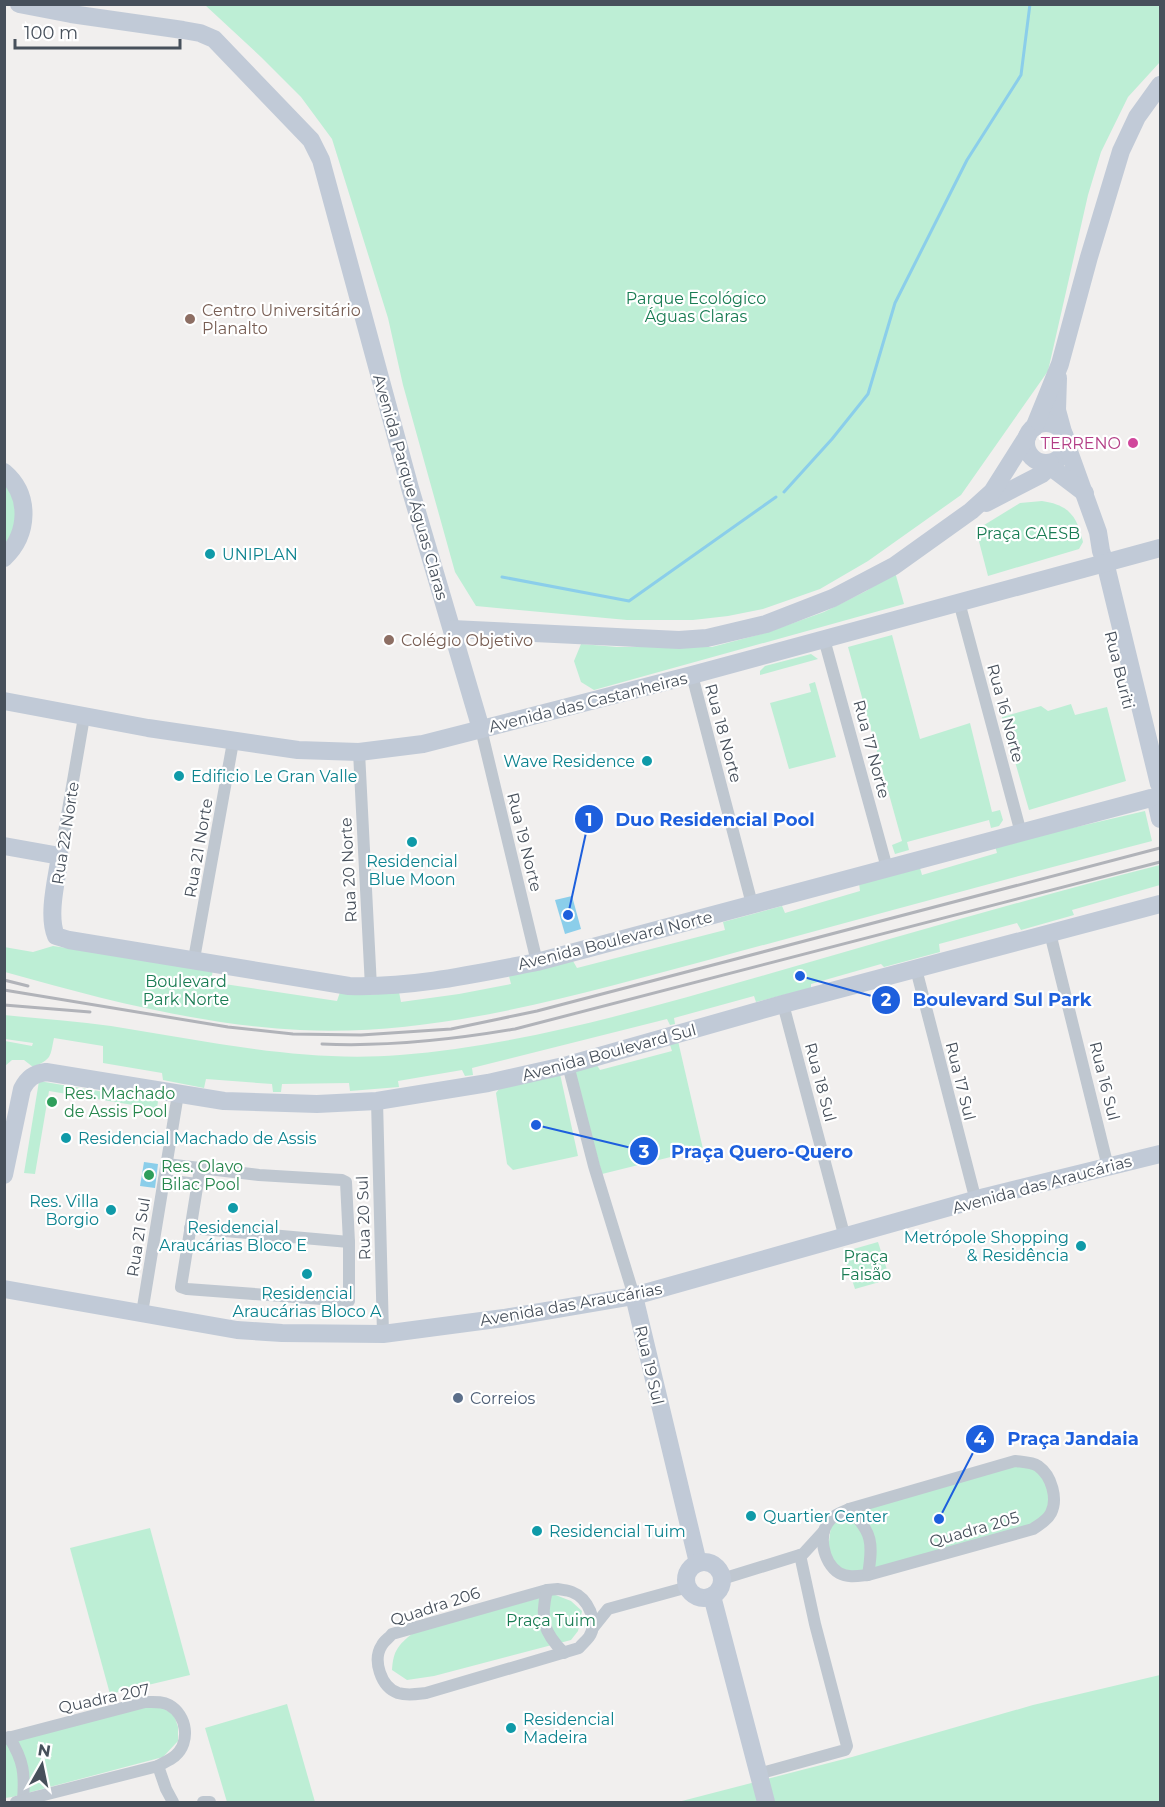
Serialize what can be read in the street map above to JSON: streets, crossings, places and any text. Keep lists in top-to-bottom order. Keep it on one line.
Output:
{"streets":{"street":["Avenida Parque Águas Claras","Rua Buriti","Avenida das Castanheiras","Rua 16 Norte","Rua 18 Norte","Rua 17 Norte","Rua 22 Norte","Rua 19 Norte","Rua 21 Norte","Rua 20 Norte","Avenida Boulevard Norte","Avenida Boulevard Sul","Rua 17 Sul","Rua 16 Sul","Rua 18 Sul","Avenida das Araucárias","Rua 20 Sul","Rua 21 Sul","Rua 19 Sul","Quadra 205","Quadra 206","Quadra 207"]},"crossings":[["Avenida Parque Águas Claras","Avenida das Castanheiras"],["Avenida Parque Águas Claras","Rua 19 Norte"],["Rua Buriti","Avenida das Castanheiras"],["Rua Buriti","Avenida Boulevard Norte"],["Avenida das Castanheiras","Rua 16 Norte"],["Avenida das Castanheiras","Rua 18 Norte"],["Avenida das Castanheiras","Rua 17 Norte"],["Avenida das Castanheiras","Rua 22 Norte"],["Avenida das Castanheiras","Rua 19 Norte"],["Avenida das Castanheiras","Rua 21 Norte"],["Avenida das Castanheiras","Rua 20 Norte"],["Rua 16 Norte","Avenida Boulevard Norte"],["Rua 18 Norte","Avenida Boulevard Norte"],["Rua 17 Norte","Avenida Boulevard Norte"],["Rua 22 Norte","Avenida Boulevard Norte"],["Rua 19 Norte","Avenida Boulevard Norte"],["Rua 21 Norte","Avenida Boulevard Norte"],["Rua 20 Norte","Avenida Boulevard Norte"],["Avenida Boulevard Sul","Rua 17 Sul"],["Avenida Boulevard Sul","Rua 16 Sul"],["Avenida Boulevard Sul","Rua 18 Sul"],["Avenida Boulevard Sul","Rua 20 Sul"],["Avenida Boulevard Sul","Rua 21 Sul"],["Avenida Boulevard Sul","Rua 19 Sul"],["Rua 17 Sul","Avenida das Araucárias"],["Rua 16 Sul","Avenida das Araucárias"],["Rua 18 Sul","Avenida das Araucárias"],["Avenida das Araucárias","Rua 20 Sul"],["Avenida das Araucárias","Rua 21 Sul"],["Avenida das Araucárias","Rua 19 Sul"],["Rua 19 Sul","Quadra 205"]],"parks":["Parque Ecológico Águas Claras","Praça CAESB","Boulevard Park Norte","Praça Faisão","Praça Tuim"],"places":["Centro Universitário Planalto","TERRENO","UNIPLAN","Colégio Objetivo","Wave Residence","Edificio Le Gran Valle","Residencial Blue Moon","Duo Residencial Pool","Boulevard Sul Park","Res. Machado de Assis Pool","Praça Quero-Quero","Residencial Machado de Assis","Res. Olavo Bilac Pool","Residencial Araucárias Bloco E","Res. Villa Borgio","Metrópole Shopping & Residência","Residencial Araucárias Bloco A","Correios","Quartier Center","Praça Jandaia","Residencial Tuim","Residencial Madeira"],"scale_bar":"100 m","north":"top"}
